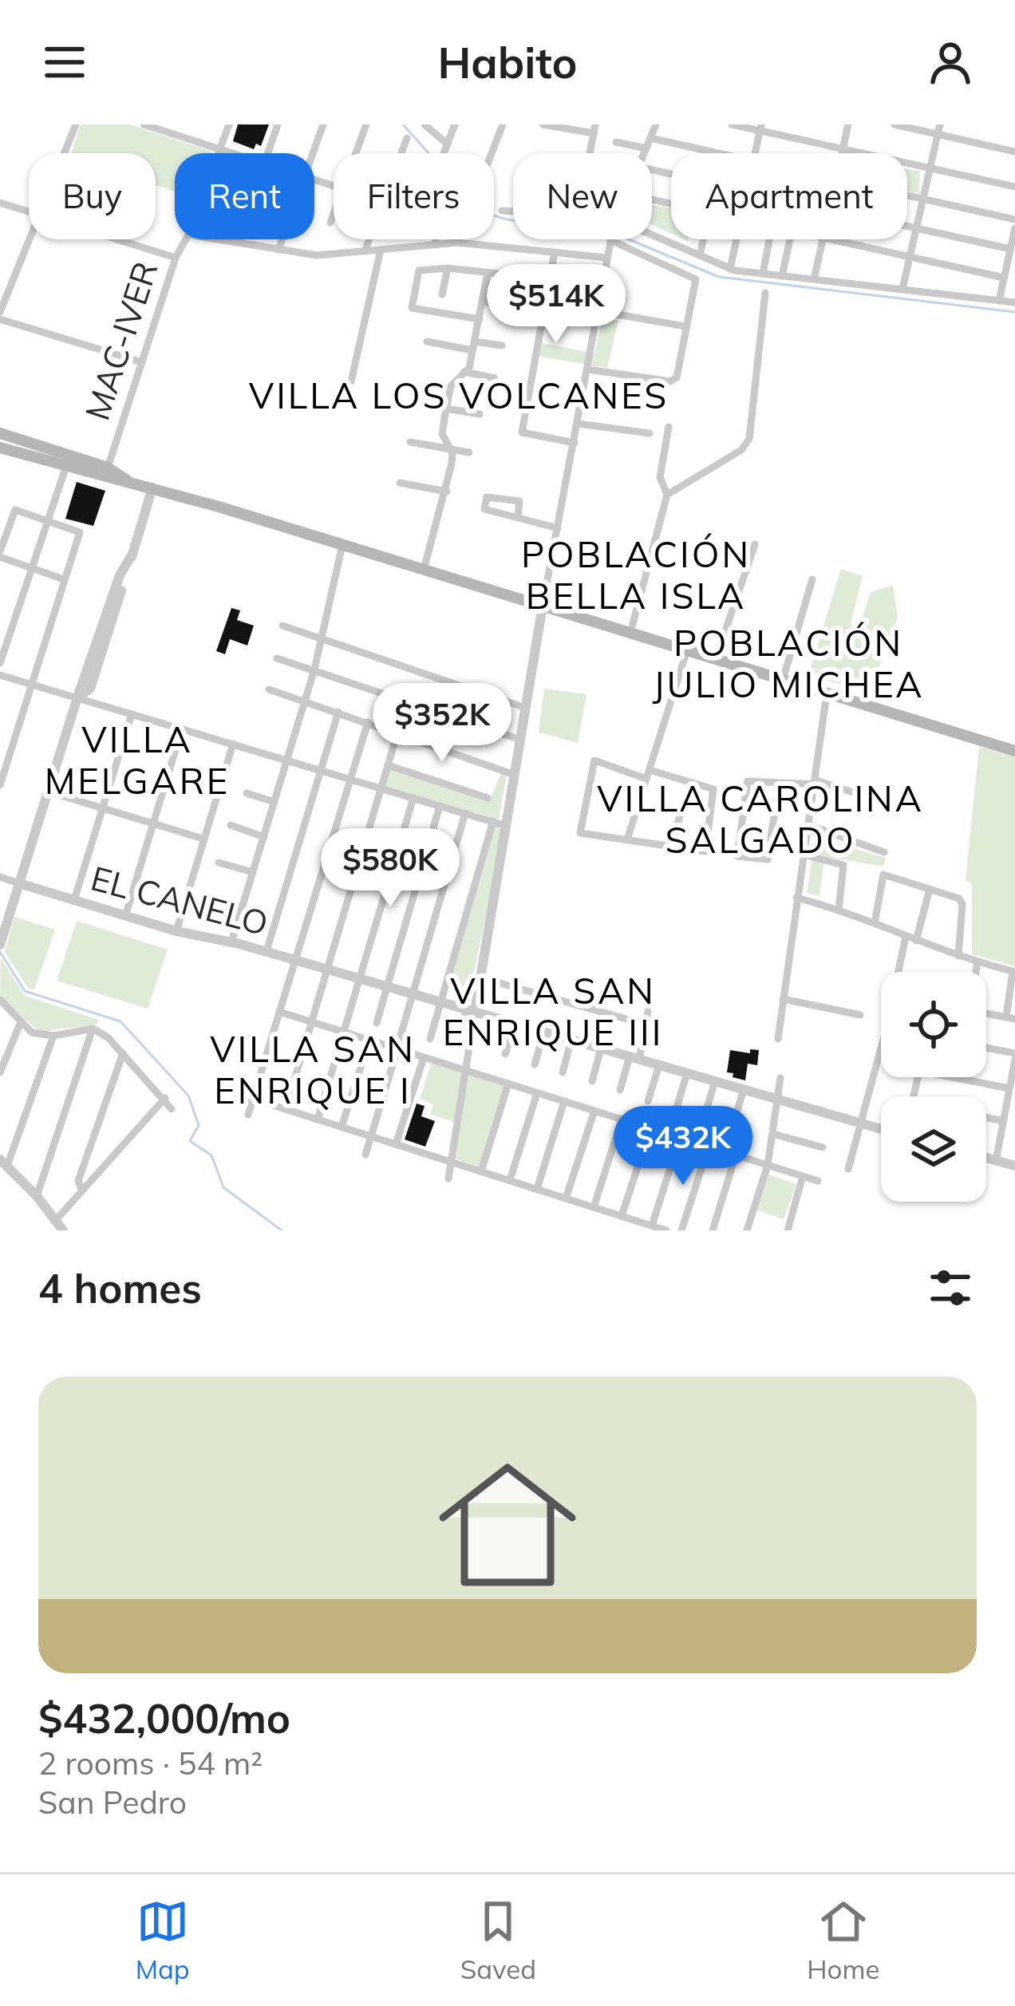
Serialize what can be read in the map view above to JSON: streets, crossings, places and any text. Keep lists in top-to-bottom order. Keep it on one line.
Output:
{"streets":{"street":["MAC-IVER","EL CANELO"]},"districts":["VILLA LOS VOLCANES","POBLACIÓN BELLA ISLA","POBLACIÓN JULIO MICHEA","VILLA MELGARE","VILLA CAROLINA SALGADO","VILLA SAN ENRIQUE III","VILLA SAN ENRIQUE I"],"page":{"header":"Habito","chip":["Buy","Rent","Filters","New","Apartment"],"price":["$514K","$352K","$580K","$432K"],"heading":"4 homes","list":[{"name":"$432,000/mo","note":"2 rooms · 54 m² · San Pedro"}],"tabs":["Map","Saved","Home"]}}
